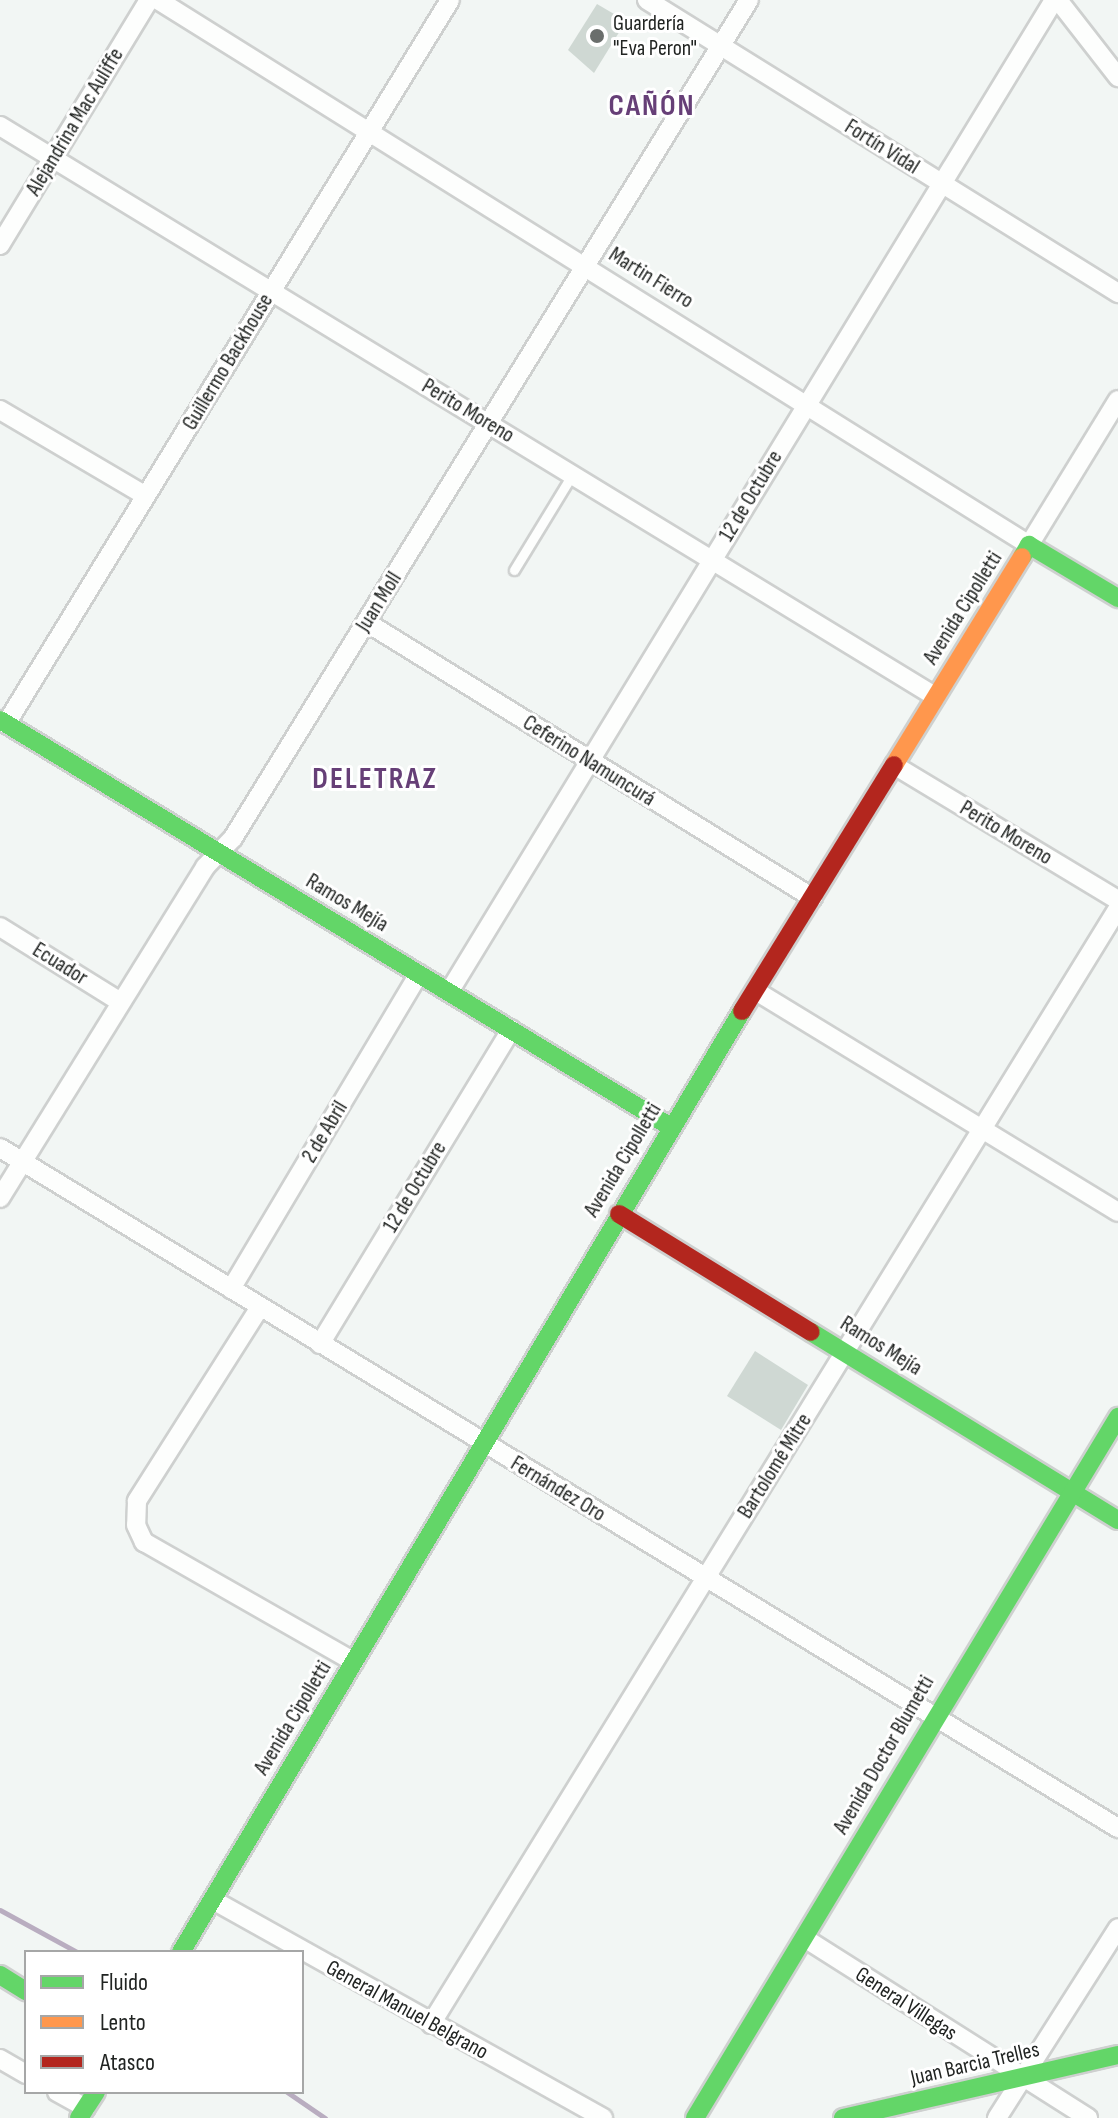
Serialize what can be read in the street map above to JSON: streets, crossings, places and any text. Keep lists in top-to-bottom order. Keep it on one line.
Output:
{"streets":{"street":["Alejandrina Mac Auliffe","Fortín Vidal","Martin Fierro","Guillermo Backhouse","Perito Moreno","12 de Octubre","Juan Moll","Avenida Cipolletti","Ceferino Namuncurá","Ramos Mejía","Ecuador","2 de Abril","Bartolomé Mitre","Fernández Oro","Avenida Doctor Blumetti","General Villegas","General Manuel Belgrano","Juan Barcia Trelles"]},"crossings":[["Alejandrina Mac Auliffe","Perito Moreno"],["Fortín Vidal","12 de Octubre"],["Fortín Vidal","Juan Moll"],["Martin Fierro","Guillermo Backhouse"],["Martin Fierro","12 de Octubre"],["Martin Fierro","Juan Moll"],["Martin Fierro","Avenida Cipolletti"],["Guillermo Backhouse","Perito Moreno"],["Guillermo Backhouse","Ramos Mejía"],["Perito Moreno","12 de Octubre"],["Perito Moreno","Juan Moll"],["Perito Moreno","Avenida Cipolletti"],["12 de Octubre","Ceferino Namuncurá"],["12 de Octubre","Ramos Mejía"],["12 de Octubre","Fernández Oro"],["Juan Moll","Ceferino Namuncurá"],["Juan Moll","Ramos Mejía"],["Juan Moll","Ecuador"],["Juan Moll","Fernández Oro"],["Avenida Cipolletti","Ceferino Namuncurá"],["Avenida Cipolletti","Ramos Mejía"],["Avenida Cipolletti","Fernández Oro"],["Avenida Cipolletti","General Manuel Belgrano"],["Ramos Mejía","2 de Abril"],["Ramos Mejía","Bartolomé Mitre"],["Ramos Mejía","Avenida Doctor Blumetti"],["2 de Abril","Fernández Oro"],["Bartolomé Mitre","Fernández Oro"],["Bartolomé Mitre","General Manuel Belgrano"],["Fernández Oro","Avenida Doctor Blumetti"],["Avenida Doctor Blumetti","General Villegas"],["General Villegas","Juan Barcia Trelles"]],"districts":["CAÑÓN","DELETRAZ"],"places":["Guardería \"Eva Peron\""],"legend":["Fluido","Lento","Atasco"]}
